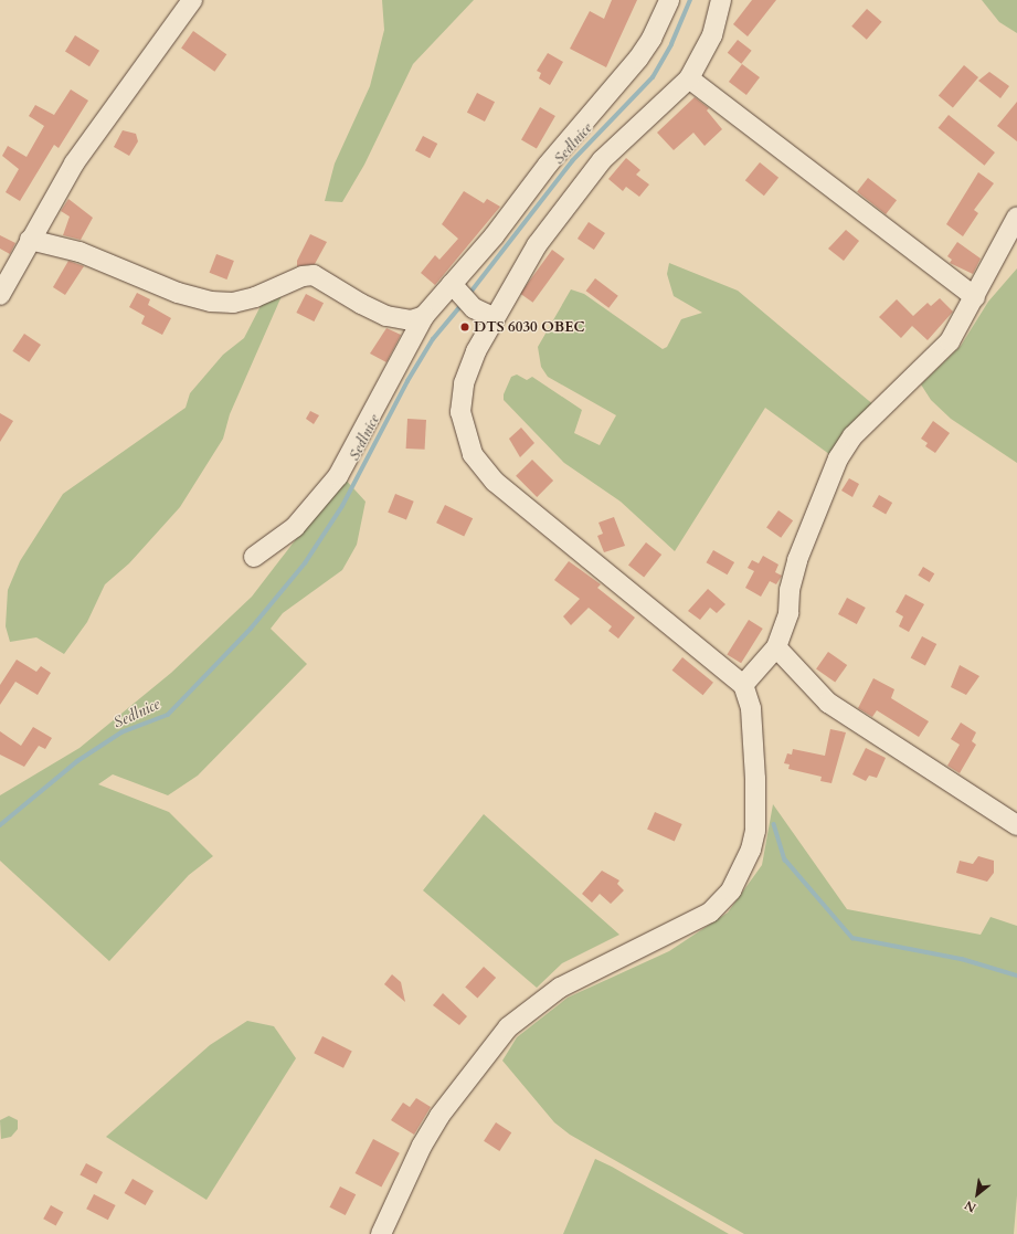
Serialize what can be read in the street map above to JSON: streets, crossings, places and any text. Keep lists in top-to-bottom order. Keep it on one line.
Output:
{"water":["Sedlnice"],"places":["DTS 6030 OBEC"],"north":"bottom left"}
